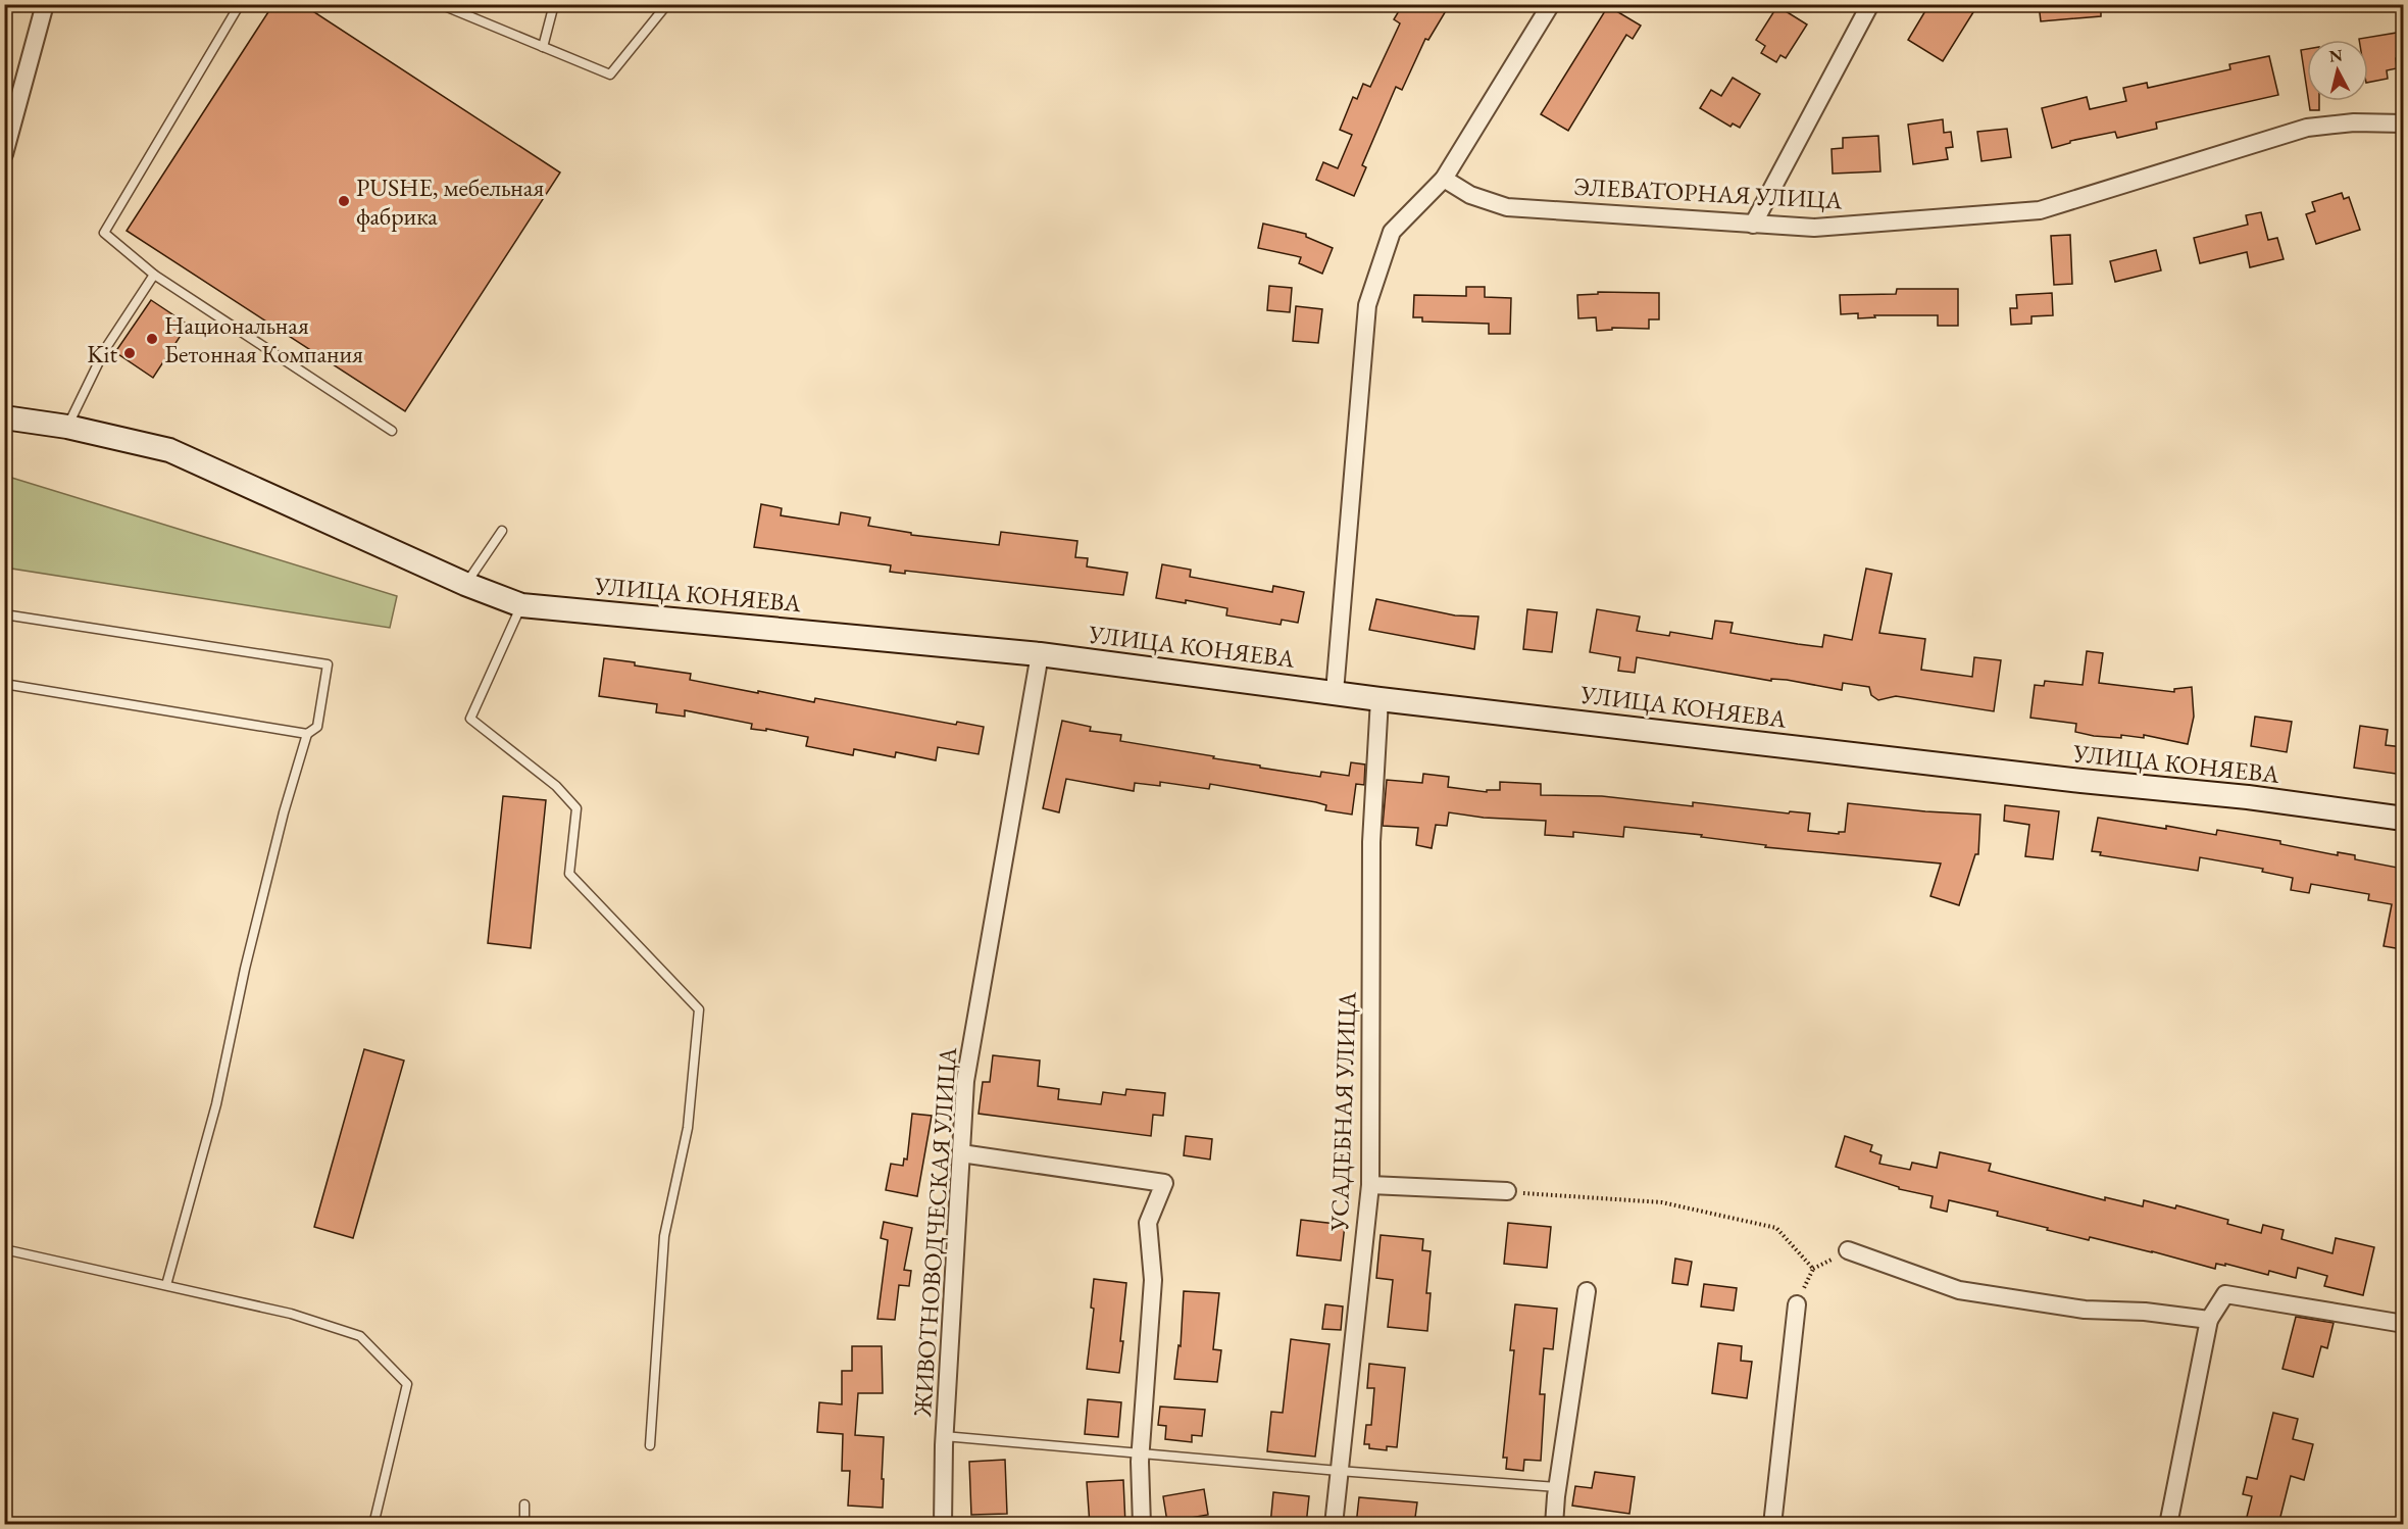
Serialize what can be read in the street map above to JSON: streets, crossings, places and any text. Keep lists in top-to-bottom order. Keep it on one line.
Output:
{"streets":{"street":["ЭЛЕВАТОРНАЯ УЛИЦА","УЛИЦА КОНЯЕВА","УСАДЕБНАЯ УЛИЦА","ЖИВОТНОВОДЧЕСКАЯ УЛИЦА"]},"crossings":[["УЛИЦА КОНЯЕВА","УСАДЕБНАЯ УЛИЦА"],["УЛИЦА КОНЯЕВА","ЖИВОТНОВОДЧЕСКАЯ УЛИЦА"]],"places":["PUSHE, мебельная фабрика","Национальная Бетонная Компания","Kit"],"north":"top"}
